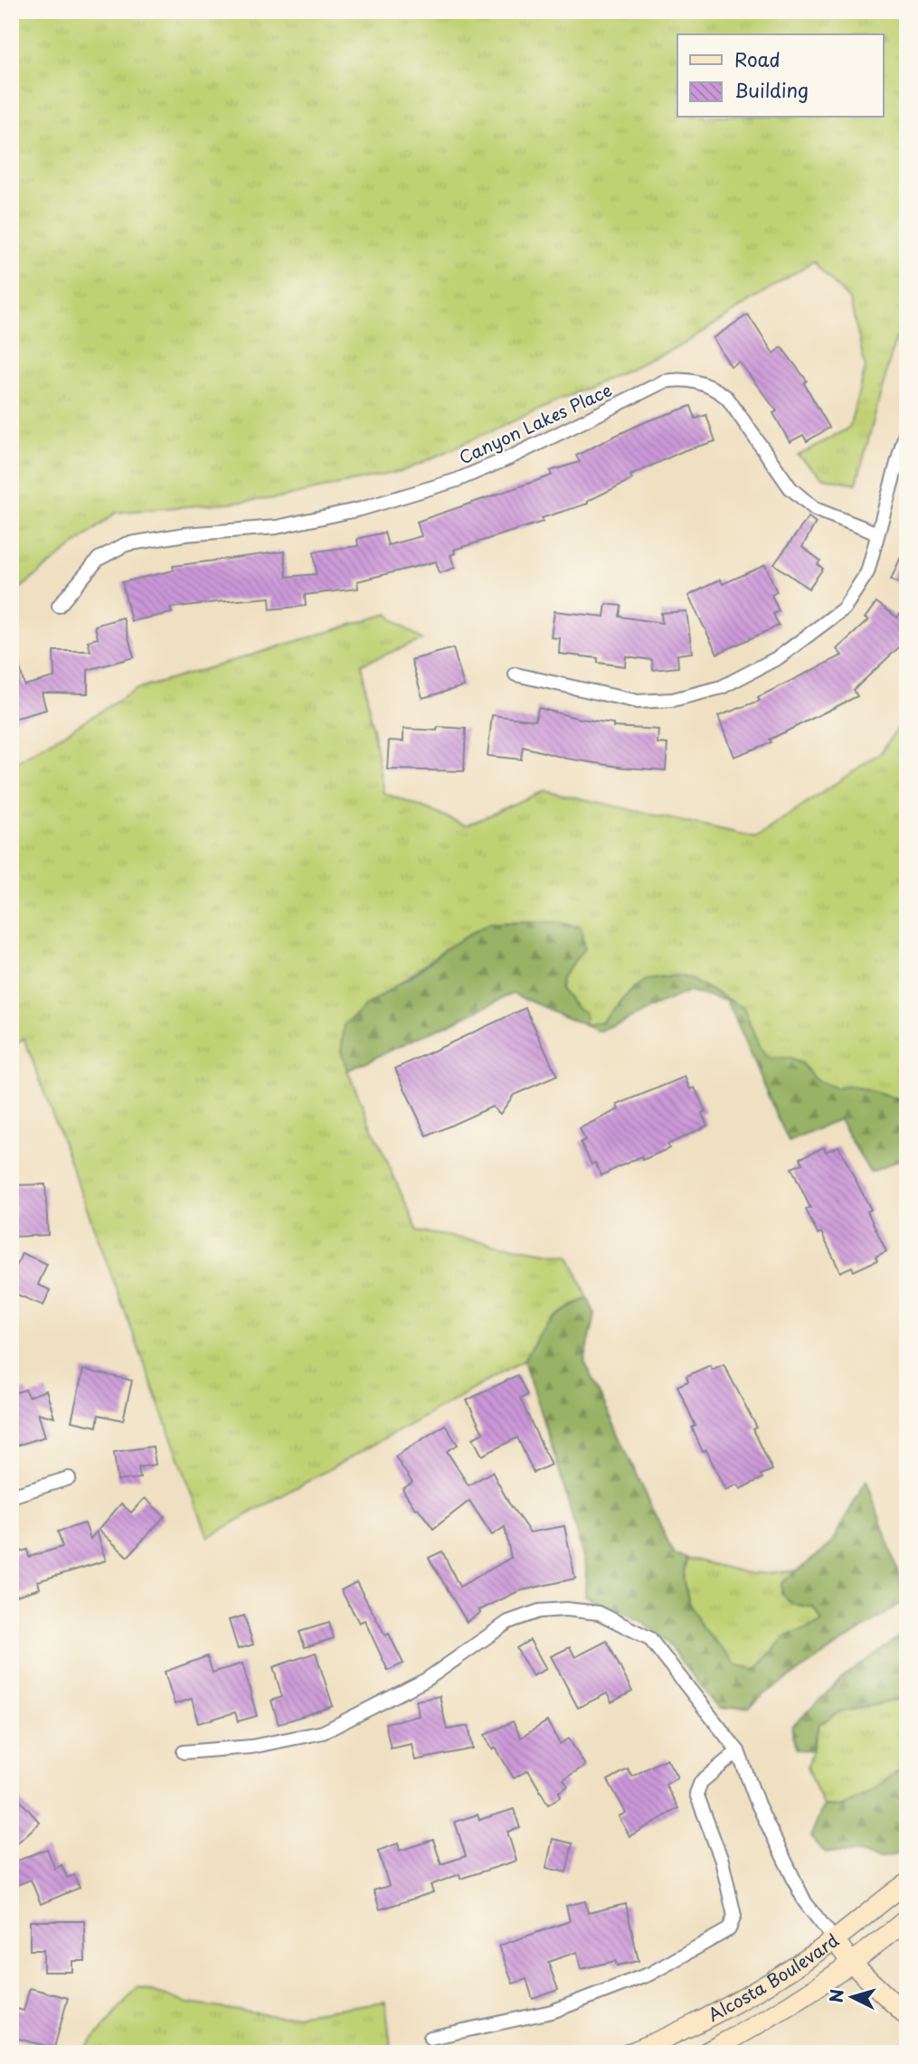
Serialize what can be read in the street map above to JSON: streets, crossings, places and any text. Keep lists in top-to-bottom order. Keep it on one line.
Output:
{"streets":{"main road":["Alcosta Boulevard"],"street":["Canyon Lakes Place"]},"legend":["Road","Building"],"north":"left"}
